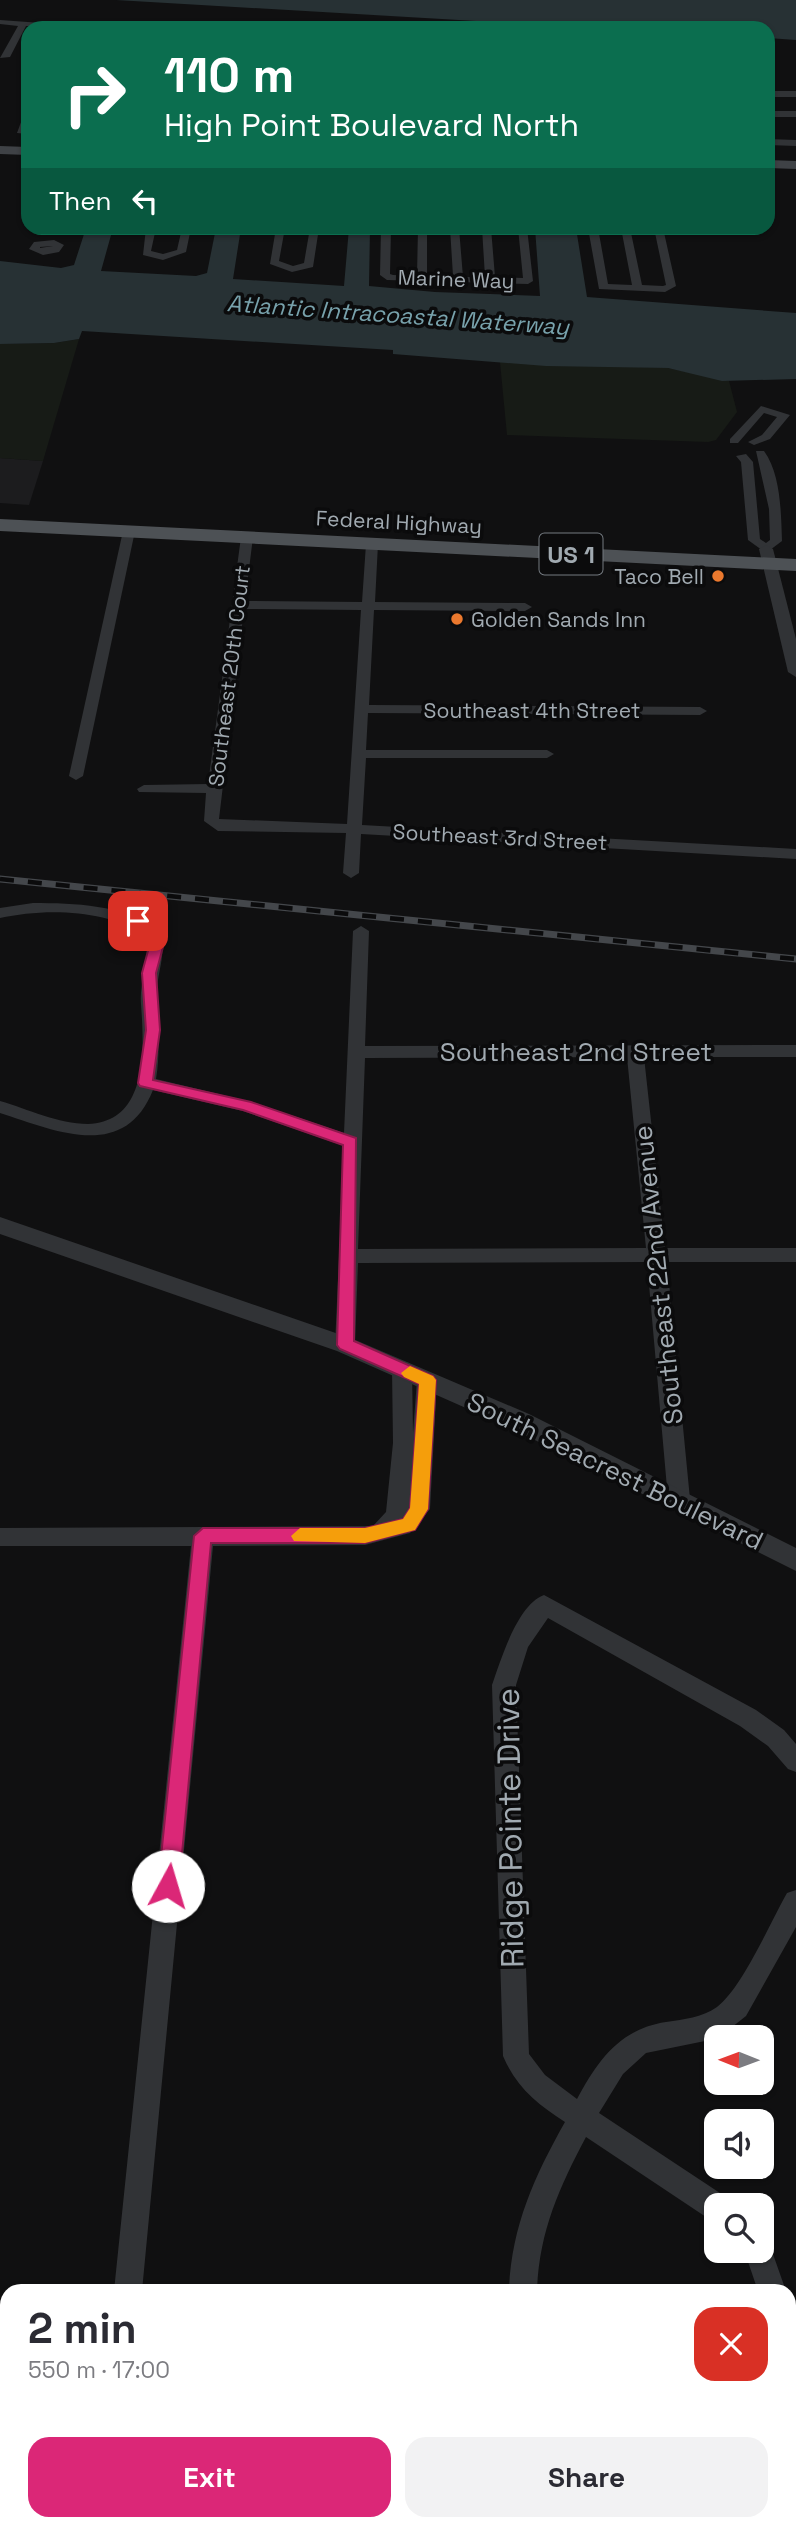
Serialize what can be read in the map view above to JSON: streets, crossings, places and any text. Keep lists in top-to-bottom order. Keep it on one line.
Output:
{"streets":{"main road":["Federal Highway","US 1"],"street":["Marine Way","Southeast 20th Court","Southeast 4th Street","Southeast 3rd Street","Southeast 2nd Street","Southeast 22nd Avenue","South Seacrest Boulevard","Ridge Pointe Drive"]},"crossings":[["Federal Highway","Southeast 20th Court"],["Southeast 20th Court","Southeast 3rd Street"],["Southeast 2nd Street","Southeast 22nd Avenue"],["Southeast 22nd Avenue","South Seacrest Boulevard"]],"water":["Atlantic Intracoastal Waterway"],"places":["Taco Bell","Golden Sands Inn"],"north":"left","page":{"turn":["110 m","High Point Boulevard North"],"then":"Then","heading":["2 min","550 m · 17:00"],"buttons":["Exit","Share"]}}
